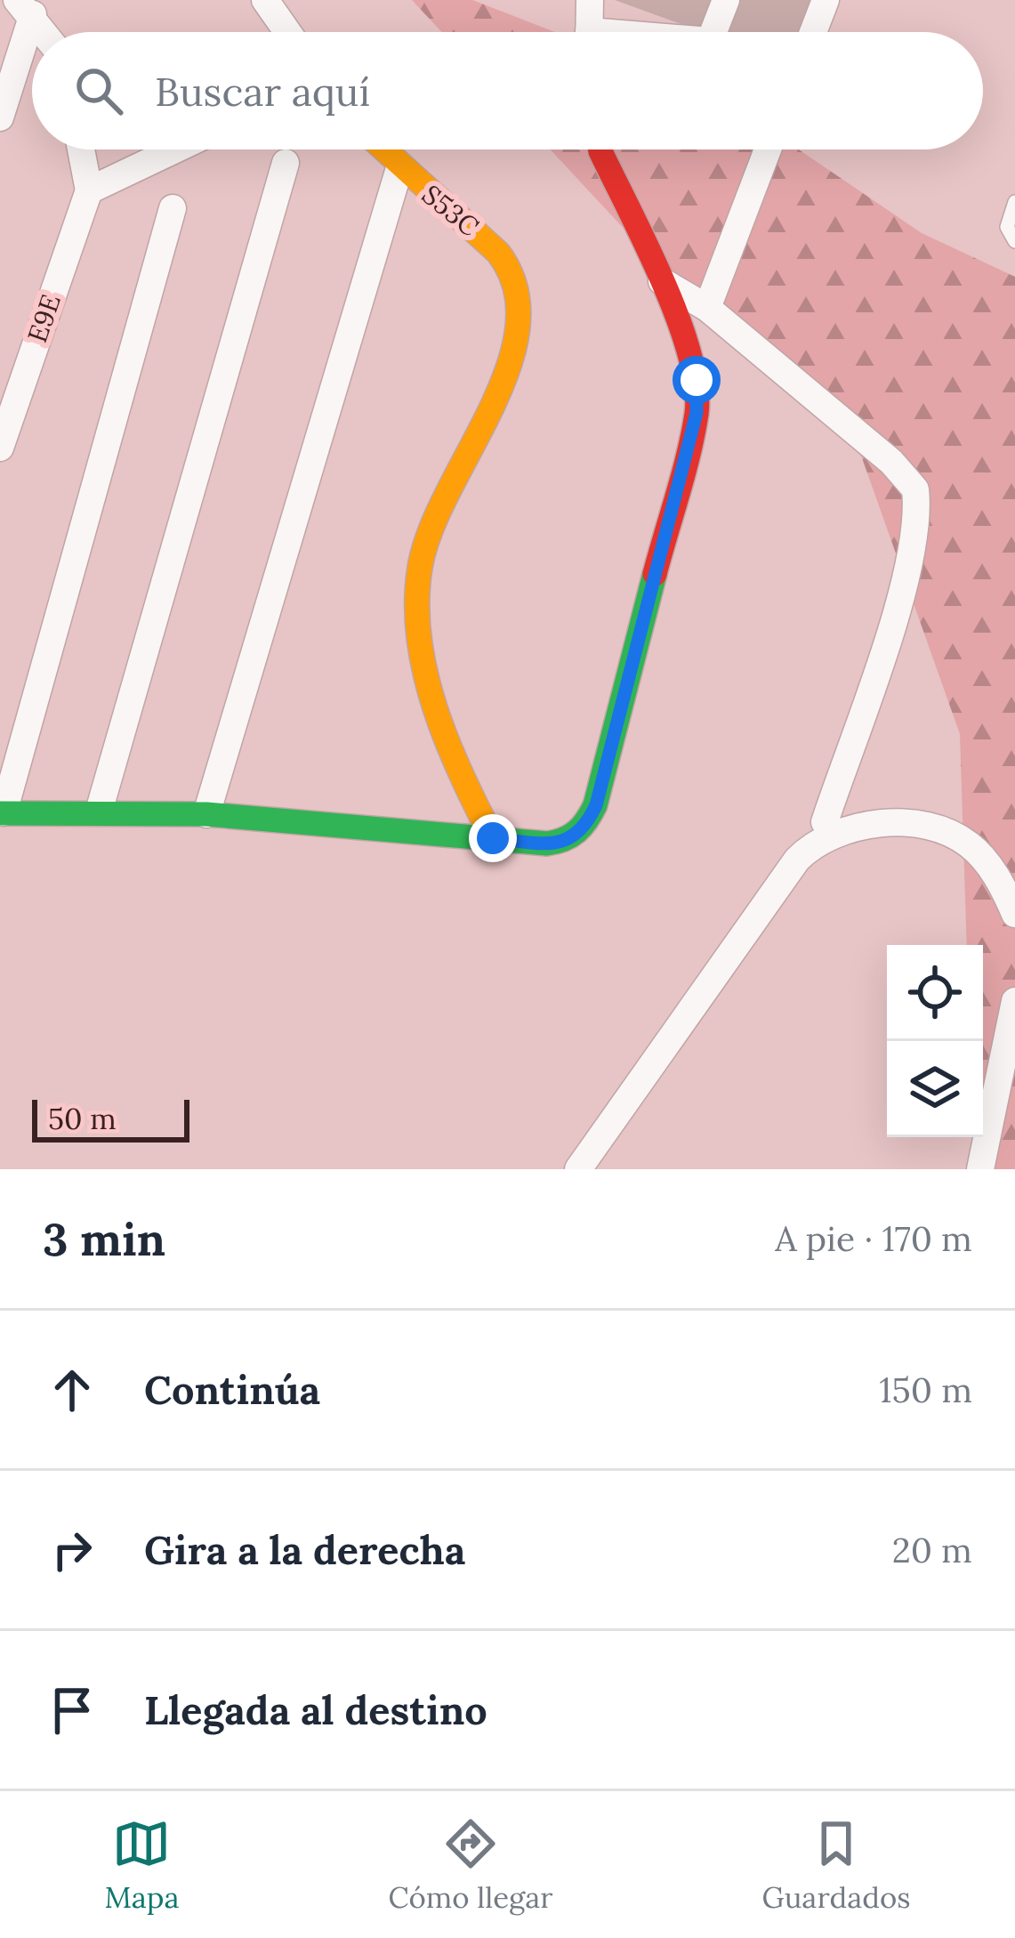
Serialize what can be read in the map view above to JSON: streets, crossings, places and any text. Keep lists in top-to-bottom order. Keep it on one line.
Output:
{"streets":{"street":["S53C","E9E"]},"scale_bar":"50 m","page":{"search":"Buscar aquí","scale":"50 m","heading":["3 min","A pie · 170 m"],"list":[["Continúa","150 m"],["Gira a la derecha","20 m"],"Llegada al destino"],"nav":["Mapa","Cómo llegar","Guardados"]}}
